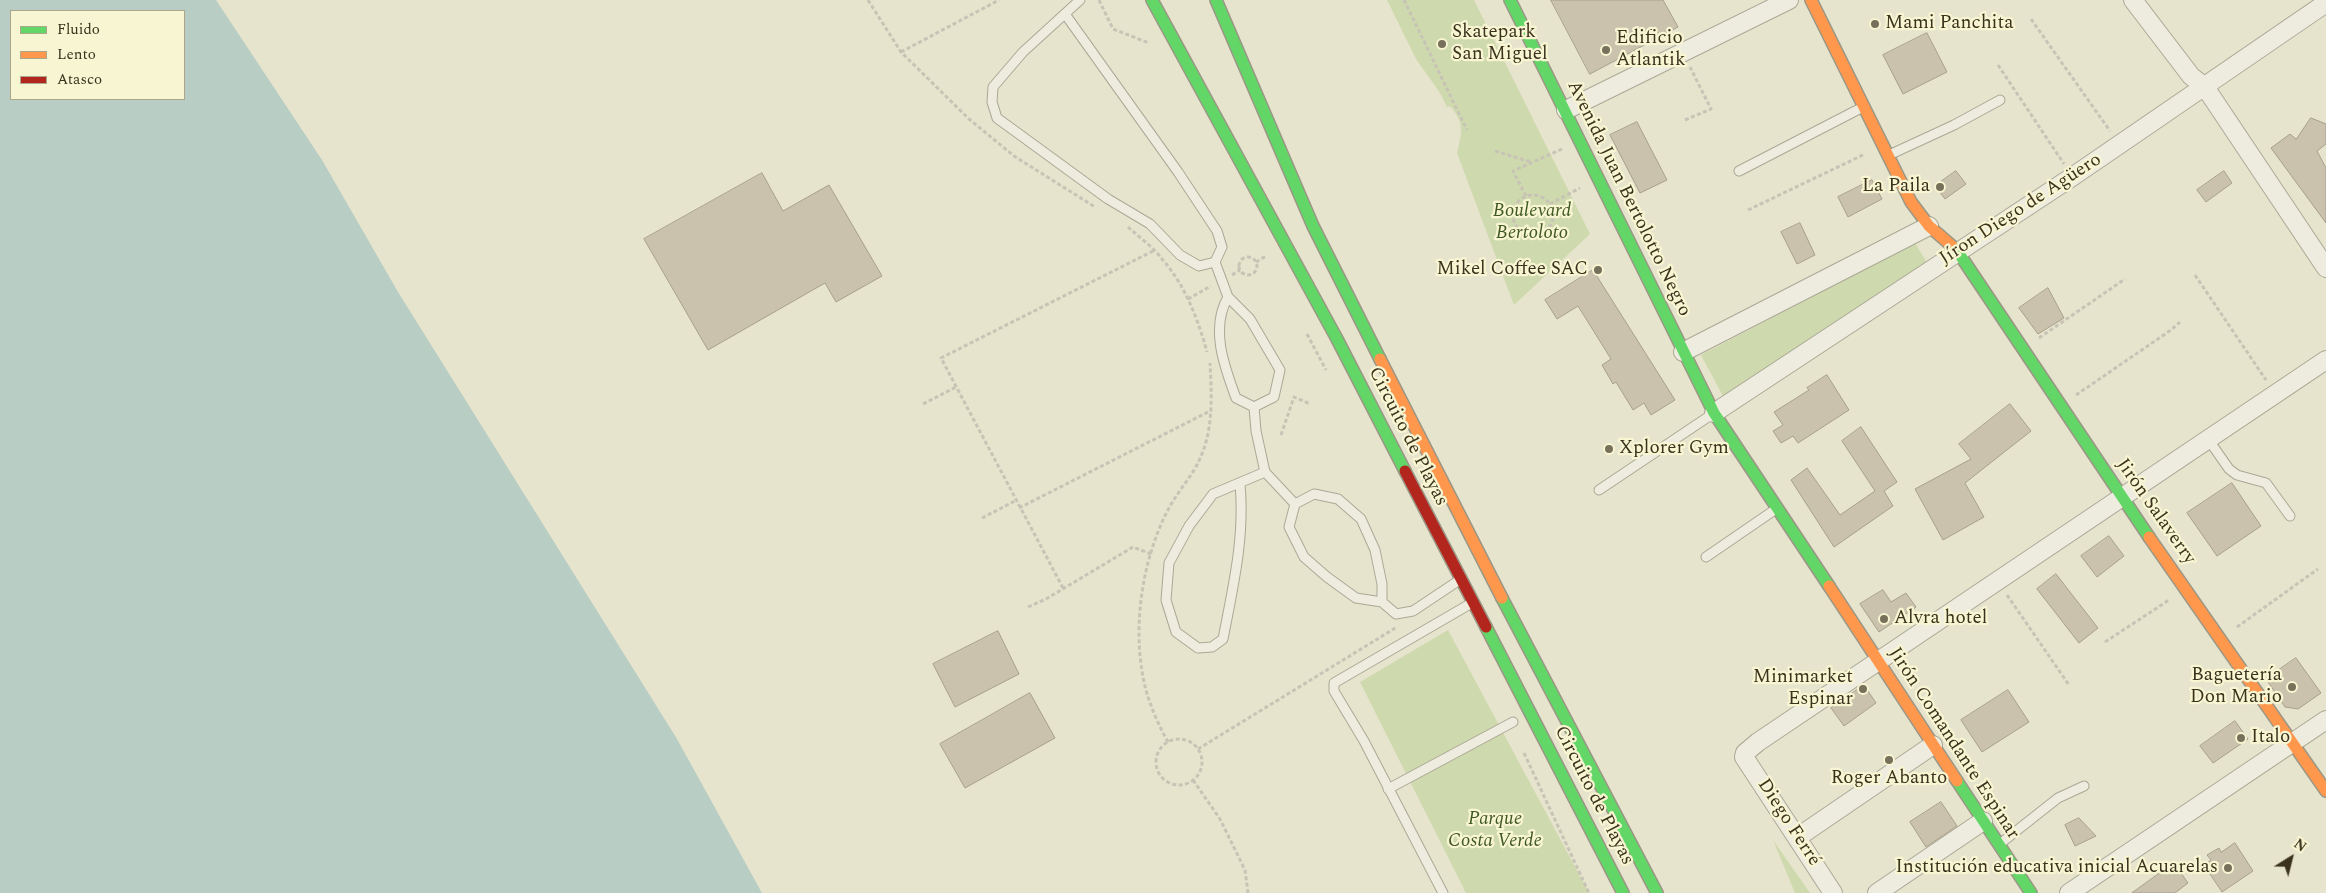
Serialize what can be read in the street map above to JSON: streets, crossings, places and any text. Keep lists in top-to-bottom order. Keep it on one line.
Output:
{"streets":{"main road":["Avenida Juan Bertolotto Negro","Circuito de Playas","Jirón Salaverry","Jirón Comandante Espinar"],"street":["Jíron Diego de Agüero","Diego Ferré"]},"crossings":[["Avenida Juan Bertolotto Negro","Jíron Diego de Agüero"],["Avenida Juan Bertolotto Negro","Jirón Comandante Espinar"],["Jíron Diego de Agüero","Jirón Salaverry"],["Jíron Diego de Agüero","Jirón Comandante Espinar"],["Jirón Comandante Espinar","Diego Ferré"]],"parks":["Boulevard Bertoloto","Parque Costa Verde"],"places":["Mami Panchita","Skatepark San Miguel","Edificio Atlantik","La Paila","Mikel Coffee SAC","Xplorer Gym","Alvra hotel","Baguetería Don Mario","Minimarket Espinar","Italo","Roger Abanto","Institución educativa inicial Acuarelas"],"legend":["Fluido","Lento","Atasco"],"north":"top right"}
